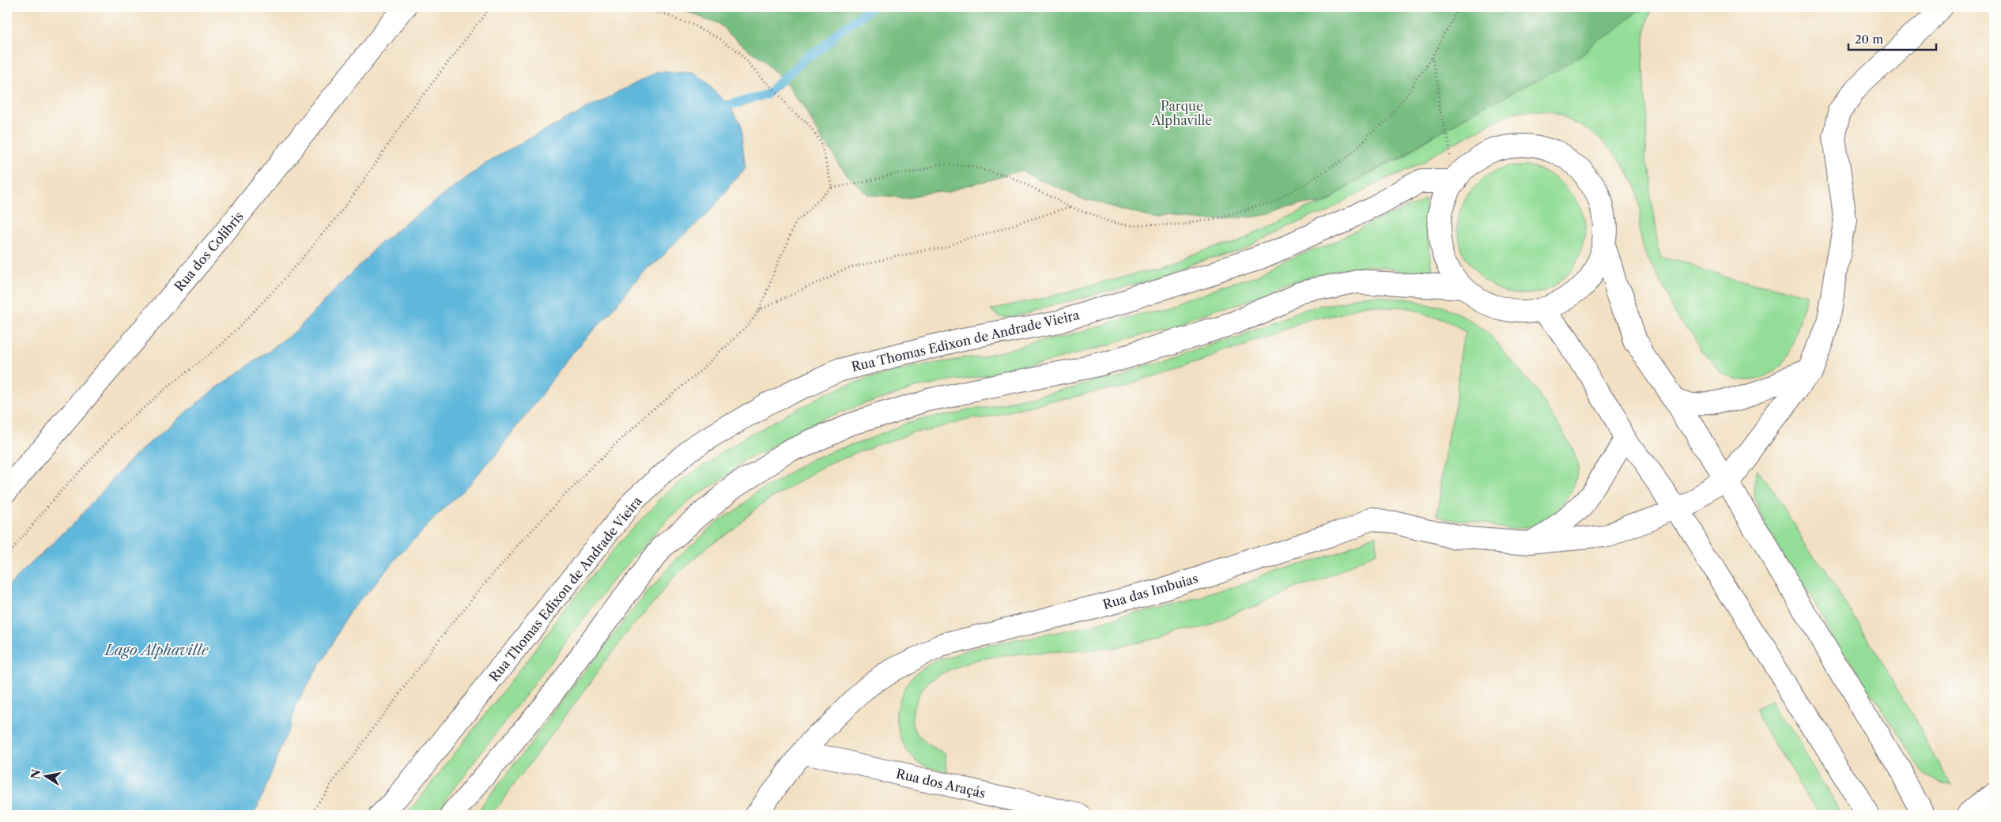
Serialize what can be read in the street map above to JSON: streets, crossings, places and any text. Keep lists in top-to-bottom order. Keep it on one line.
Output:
{"streets":{"street":["Rua dos Colibris","Rua Thomas Edixon de Andrade Vieira","Rua das Imbuias","Rua dos Araçás"]},"crossings":[["Rua das Imbuias","Rua dos Araçás"]],"water":["Lago Alphaville"],"parks":["Parque Alphaville"],"scale_bar":"20 m","north":"left"}
